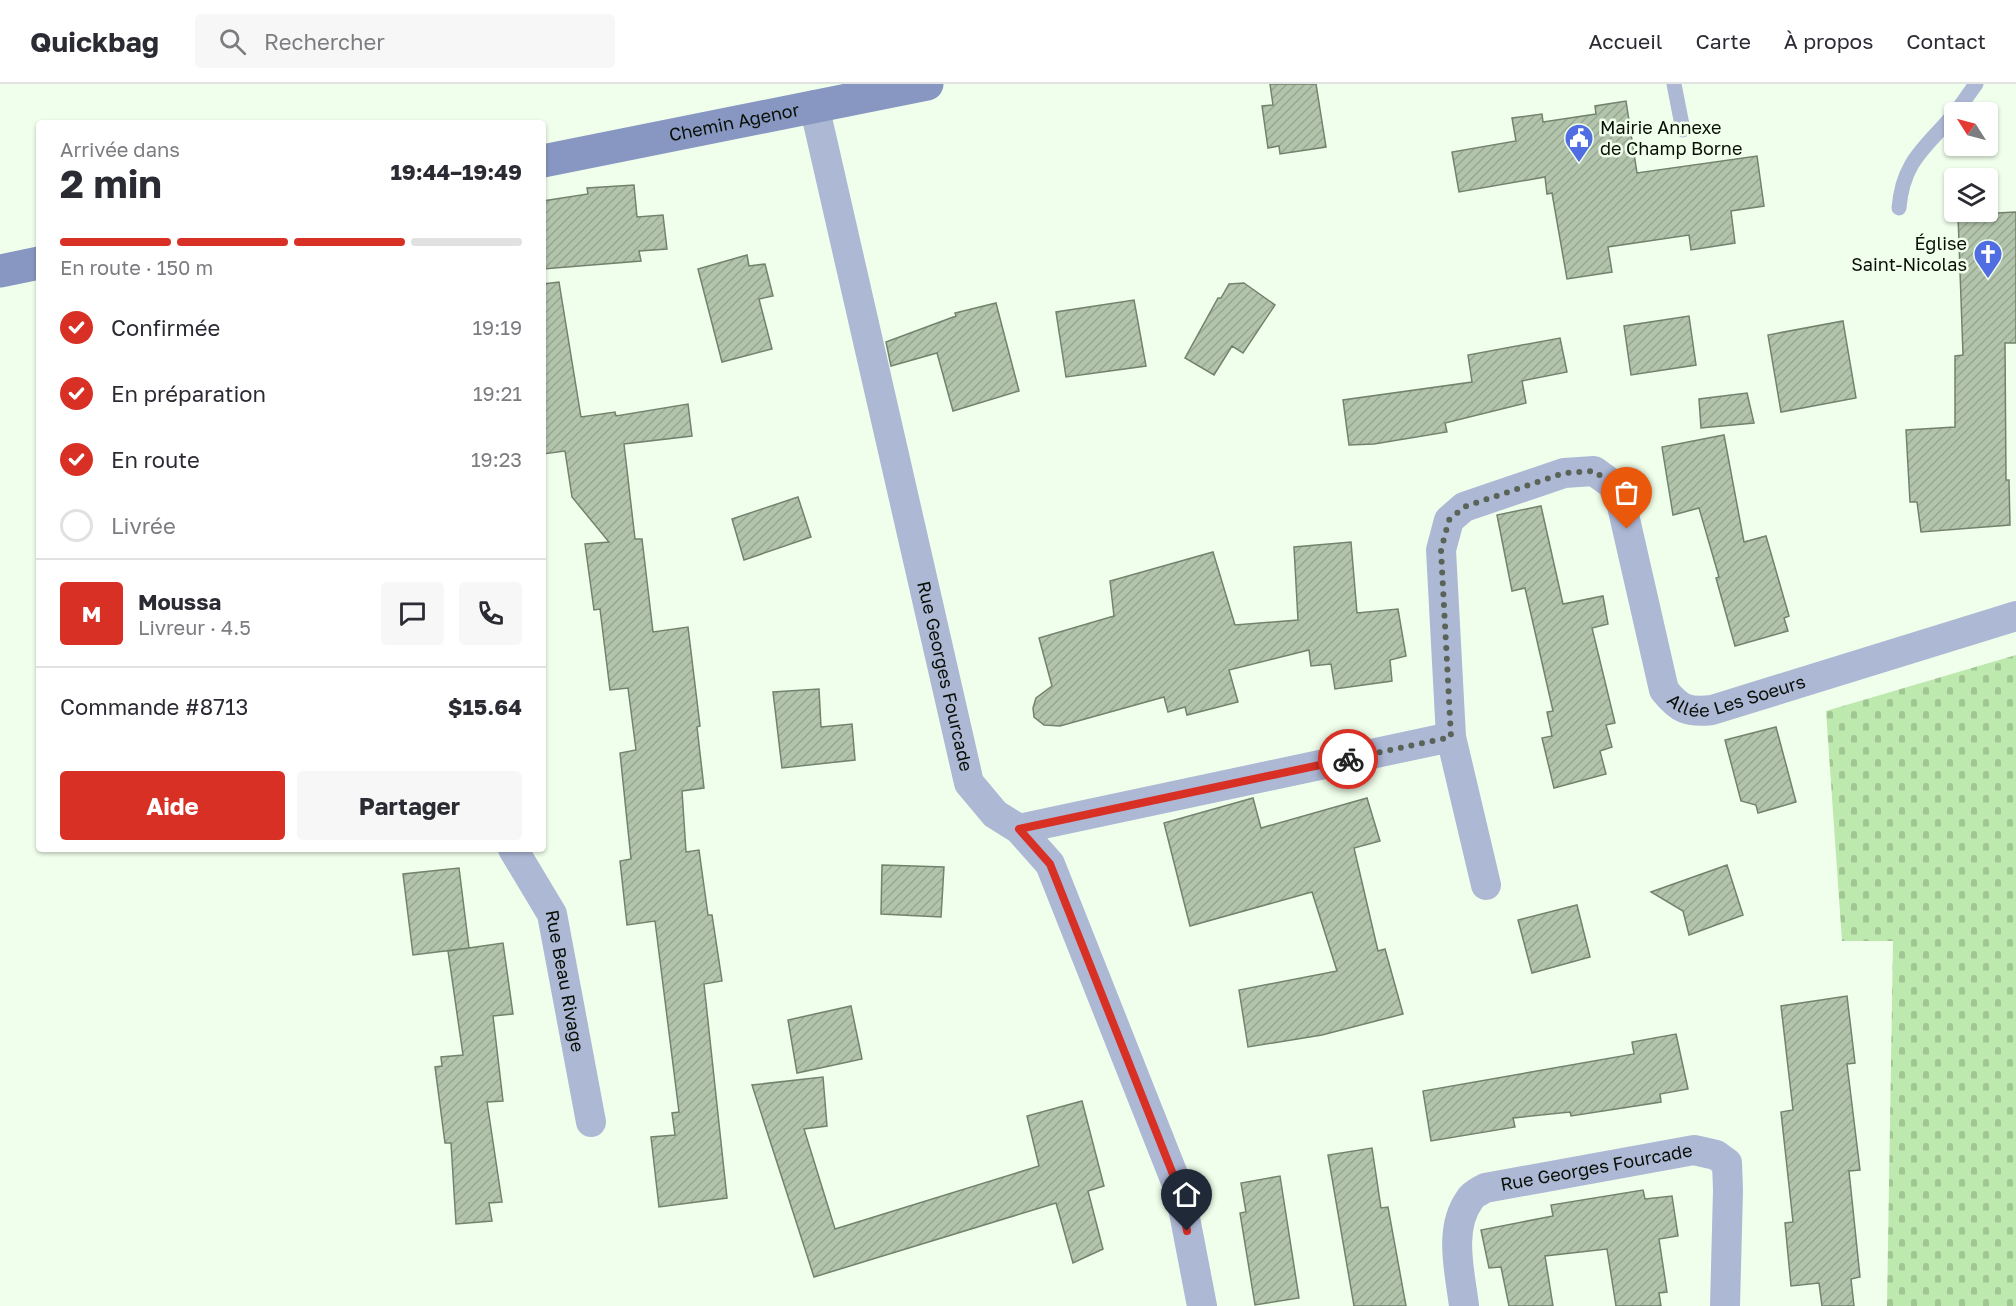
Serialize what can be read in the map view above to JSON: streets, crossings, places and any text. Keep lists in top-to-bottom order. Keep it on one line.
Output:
{"streets":{"main road":["Chemin Agenor"],"street":["Rue Georges Fourcade","Allée Les Soeurs","Rue Beau Rivage"]},"crossings":[["Chemin Agenor","Rue Georges Fourcade"]],"places":{"public building":["Mairie Annexe de Champ Borne"],"church":["Église Saint-Nicolas"]},"north":"top left","page":{"header":"Quickbag","search":"Rechercher","nav":["Accueil","Carte","À propos","Contact"],"heading":["2 min","Arrivée dans","19:44–19:49"],"panel":["Moussa","Livreur · 4.5","Commande #8713","$15.64"],"bar":"En route · 150 m","list":[["Confirmée","19:19"],["En préparation","19:21"],["En route","19:23"],"Livrée"],"round":"M","buttons":["Aide","Partager"]}}
